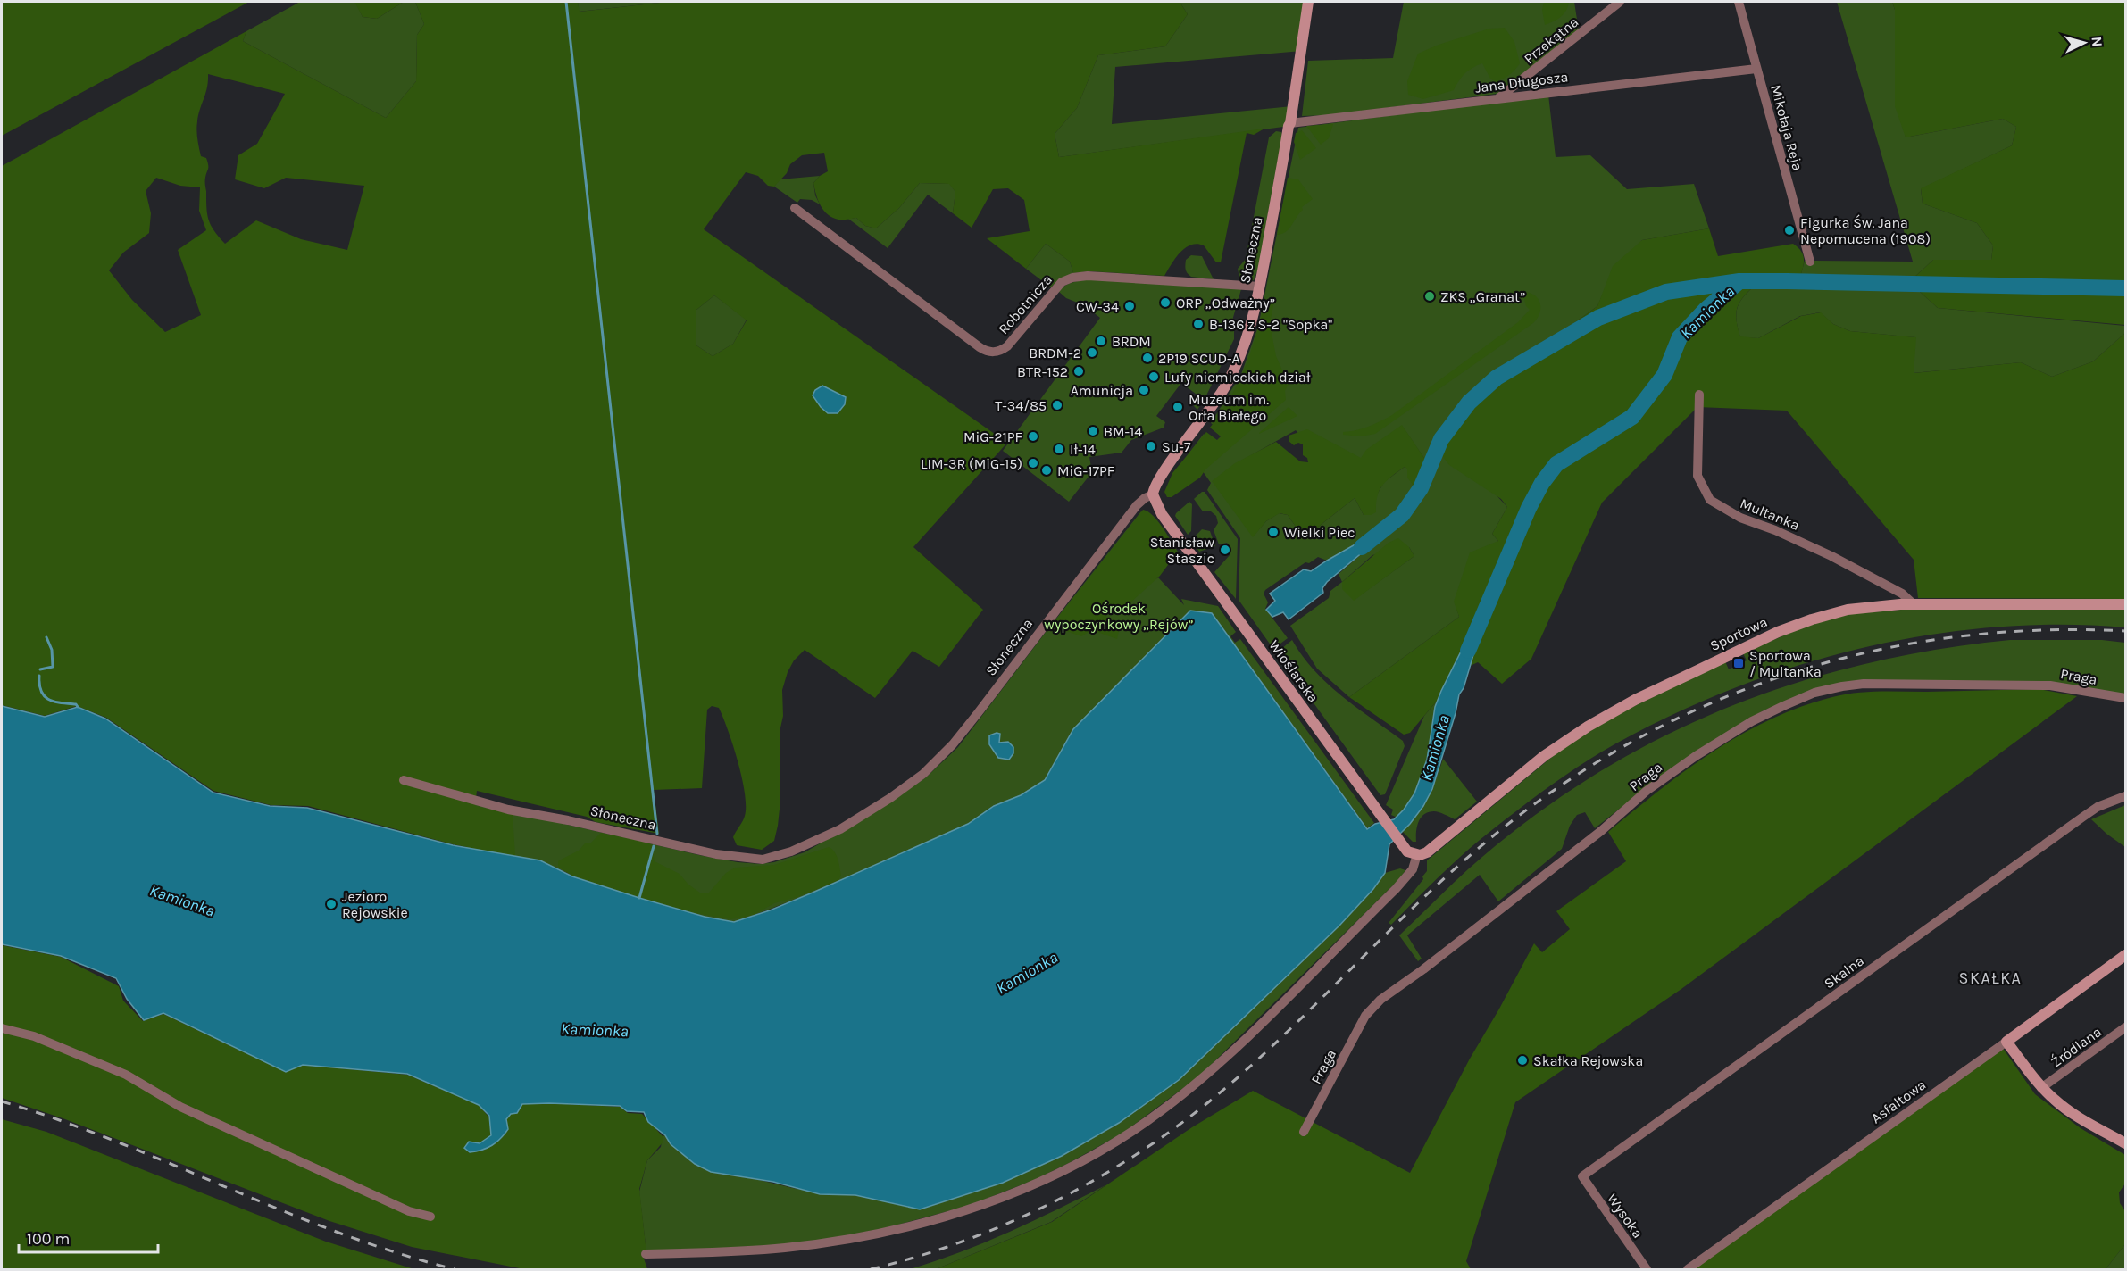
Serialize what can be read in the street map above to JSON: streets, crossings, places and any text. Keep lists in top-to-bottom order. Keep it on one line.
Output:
{"streets":{"street":["Przekątna","Jana Długosza","Mikołaja Reja","Słoneczna","Robotnicza","Multanka","Sportowa","Wioślarska","Praga","Skalna","Źródlana","Asfaltowa","Wysoka"]},"crossings":[["Przekątna","Jana Długosza"],["Jana Długosza","Mikołaja Reja"],["Jana Długosza","Słoneczna"],["Słoneczna","Robotnicza"],["Słoneczna","Wioślarska"],["Multanka","Sportowa"],["Sportowa","Wioślarska"],["Skalna","Wysoka"]],"districts":["SKAŁKA"],"water":["Kamionka"],"parks":["Ośrodek wypoczynkowy „Rejów”"],"places":{"other":["Figurka Św. Jana Nepomucena (1908)","ZKS „Granat”","ORP „Odważny”","CW-34","B-136 z S-2 \"Sopka\"","BRDM","BRDM-2","2P19 SCUD-A","BTR-152","Lufy niemieckich dział","Amunicja","T-34/85","Muzeum im. Orła Białego","BM-14","MiG-21PF","Su-7","Ił-14","LIM-3R (MiG-15)","MiG-17PF","Wielki Piec","Stanisław Staszic","Jezioro Rejowskie","Skałka Rejowska"],"transit":["Sportowa / Multanka"]},"scale_bar":"100 m","north":"right"}
